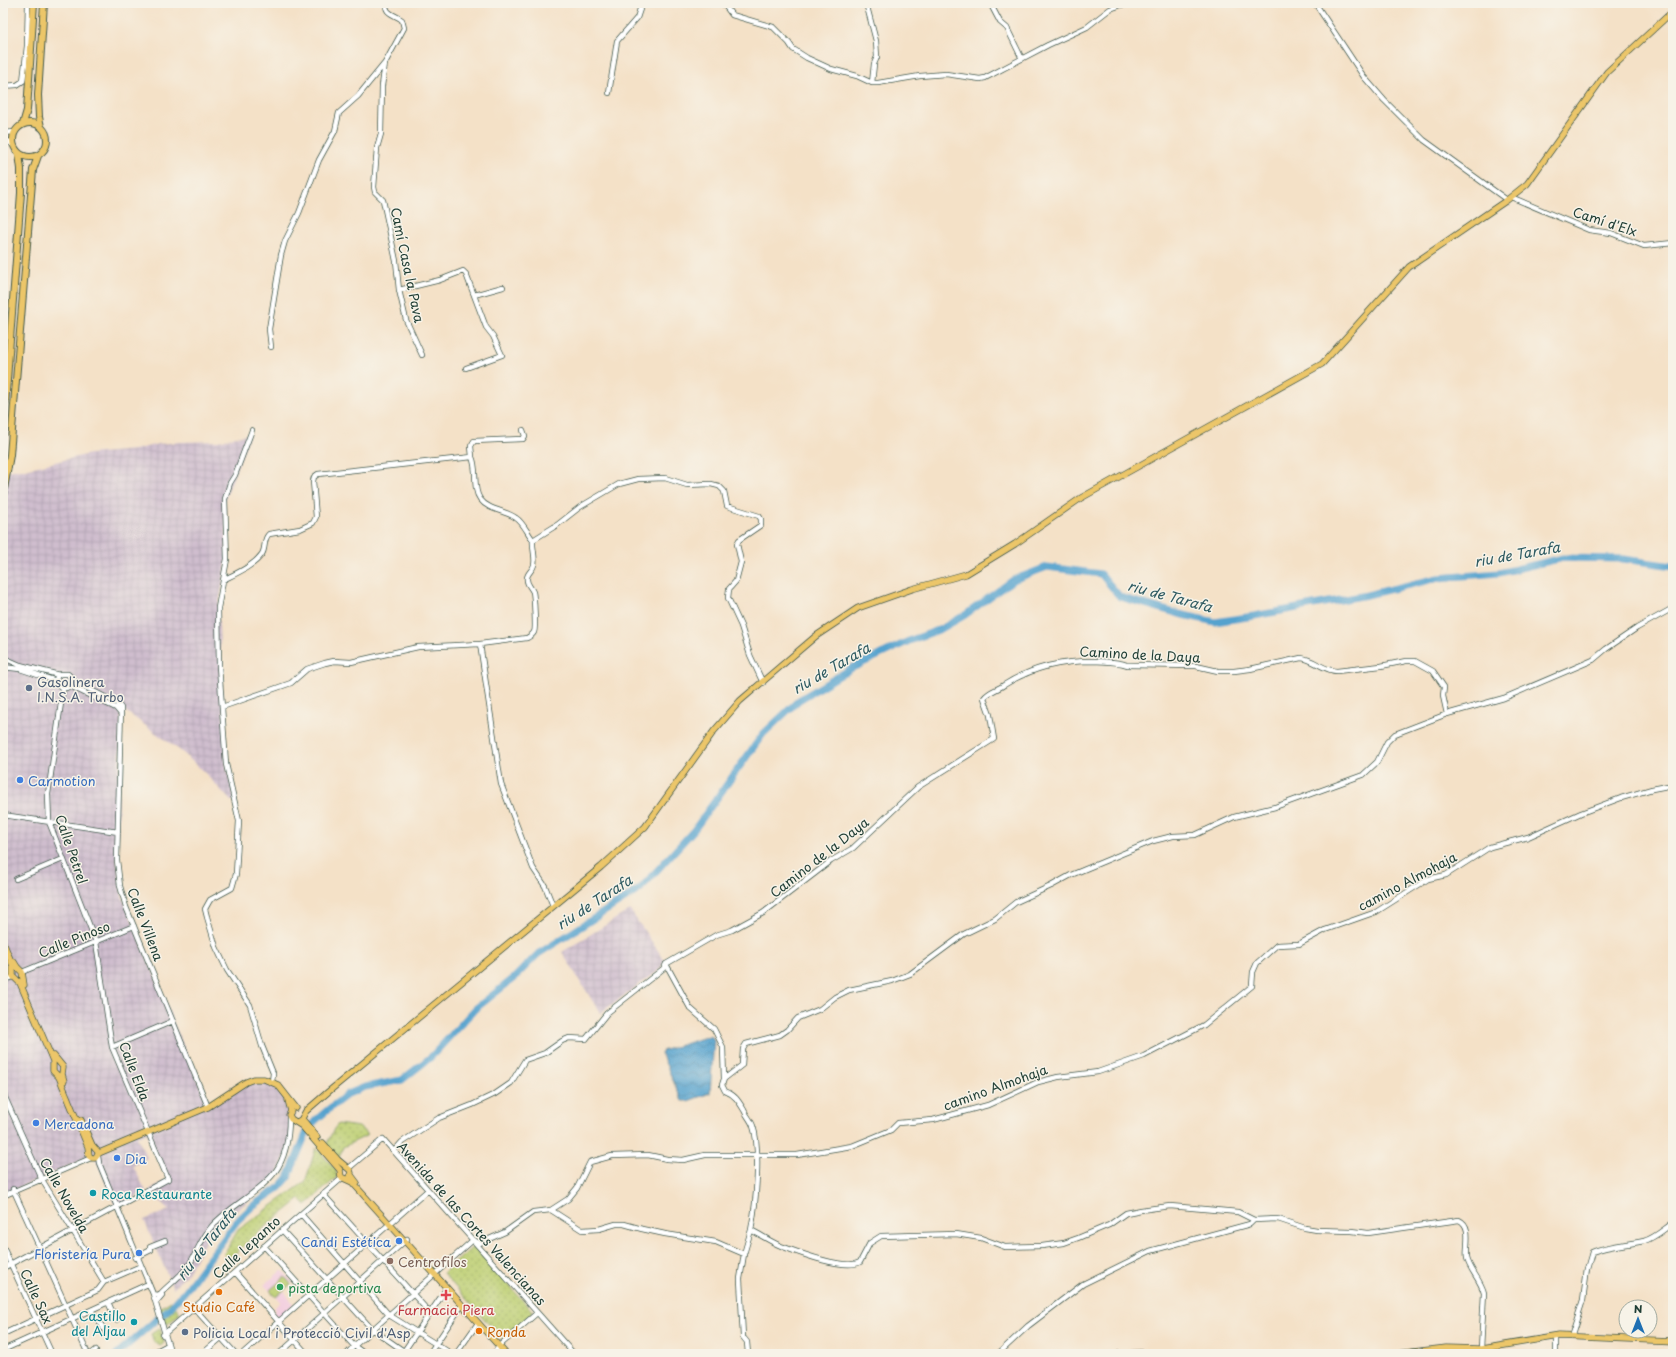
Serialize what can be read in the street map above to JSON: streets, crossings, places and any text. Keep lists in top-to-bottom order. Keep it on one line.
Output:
{"streets":{"street":["Camí d'Elx","Camí Casa la Pava","Camino de la Daya","Calle Petrel","camino Almohaja","Calle Villena","Calle Pinoso","Calle Elda","Calle Novelda","Avenida de las Cortes Valencianas","Calle Lepanto","Calle Sax"]},"crossings":[["Camino de la Daya","Avenida de las Cortes Valencianas"],["Calle Petrel","Calle Pinoso"],["Calle Petrel","Calle Elda"],["camino Almohaja","Avenida de las Cortes Valencianas"],["Calle Villena","Calle Pinoso"],["Calle Pinoso","Calle Elda"],["Avenida de las Cortes Valencianas","Calle Lepanto"]],"water":["riu de Tarafa"],"places":{"other":["Gasolinera I.N.S.A. Turbo","Carmotion","Mercadona","Dia","Roca Restaurante","Candi Estética","Floristería Pura","Centrofilos","pista deportiva","Studio Café","Castillo del Aljau","Ronda","Policia Local i Protecció Civil d'Asp"],"health":["Farmacia Piera"]},"north":"top"}
